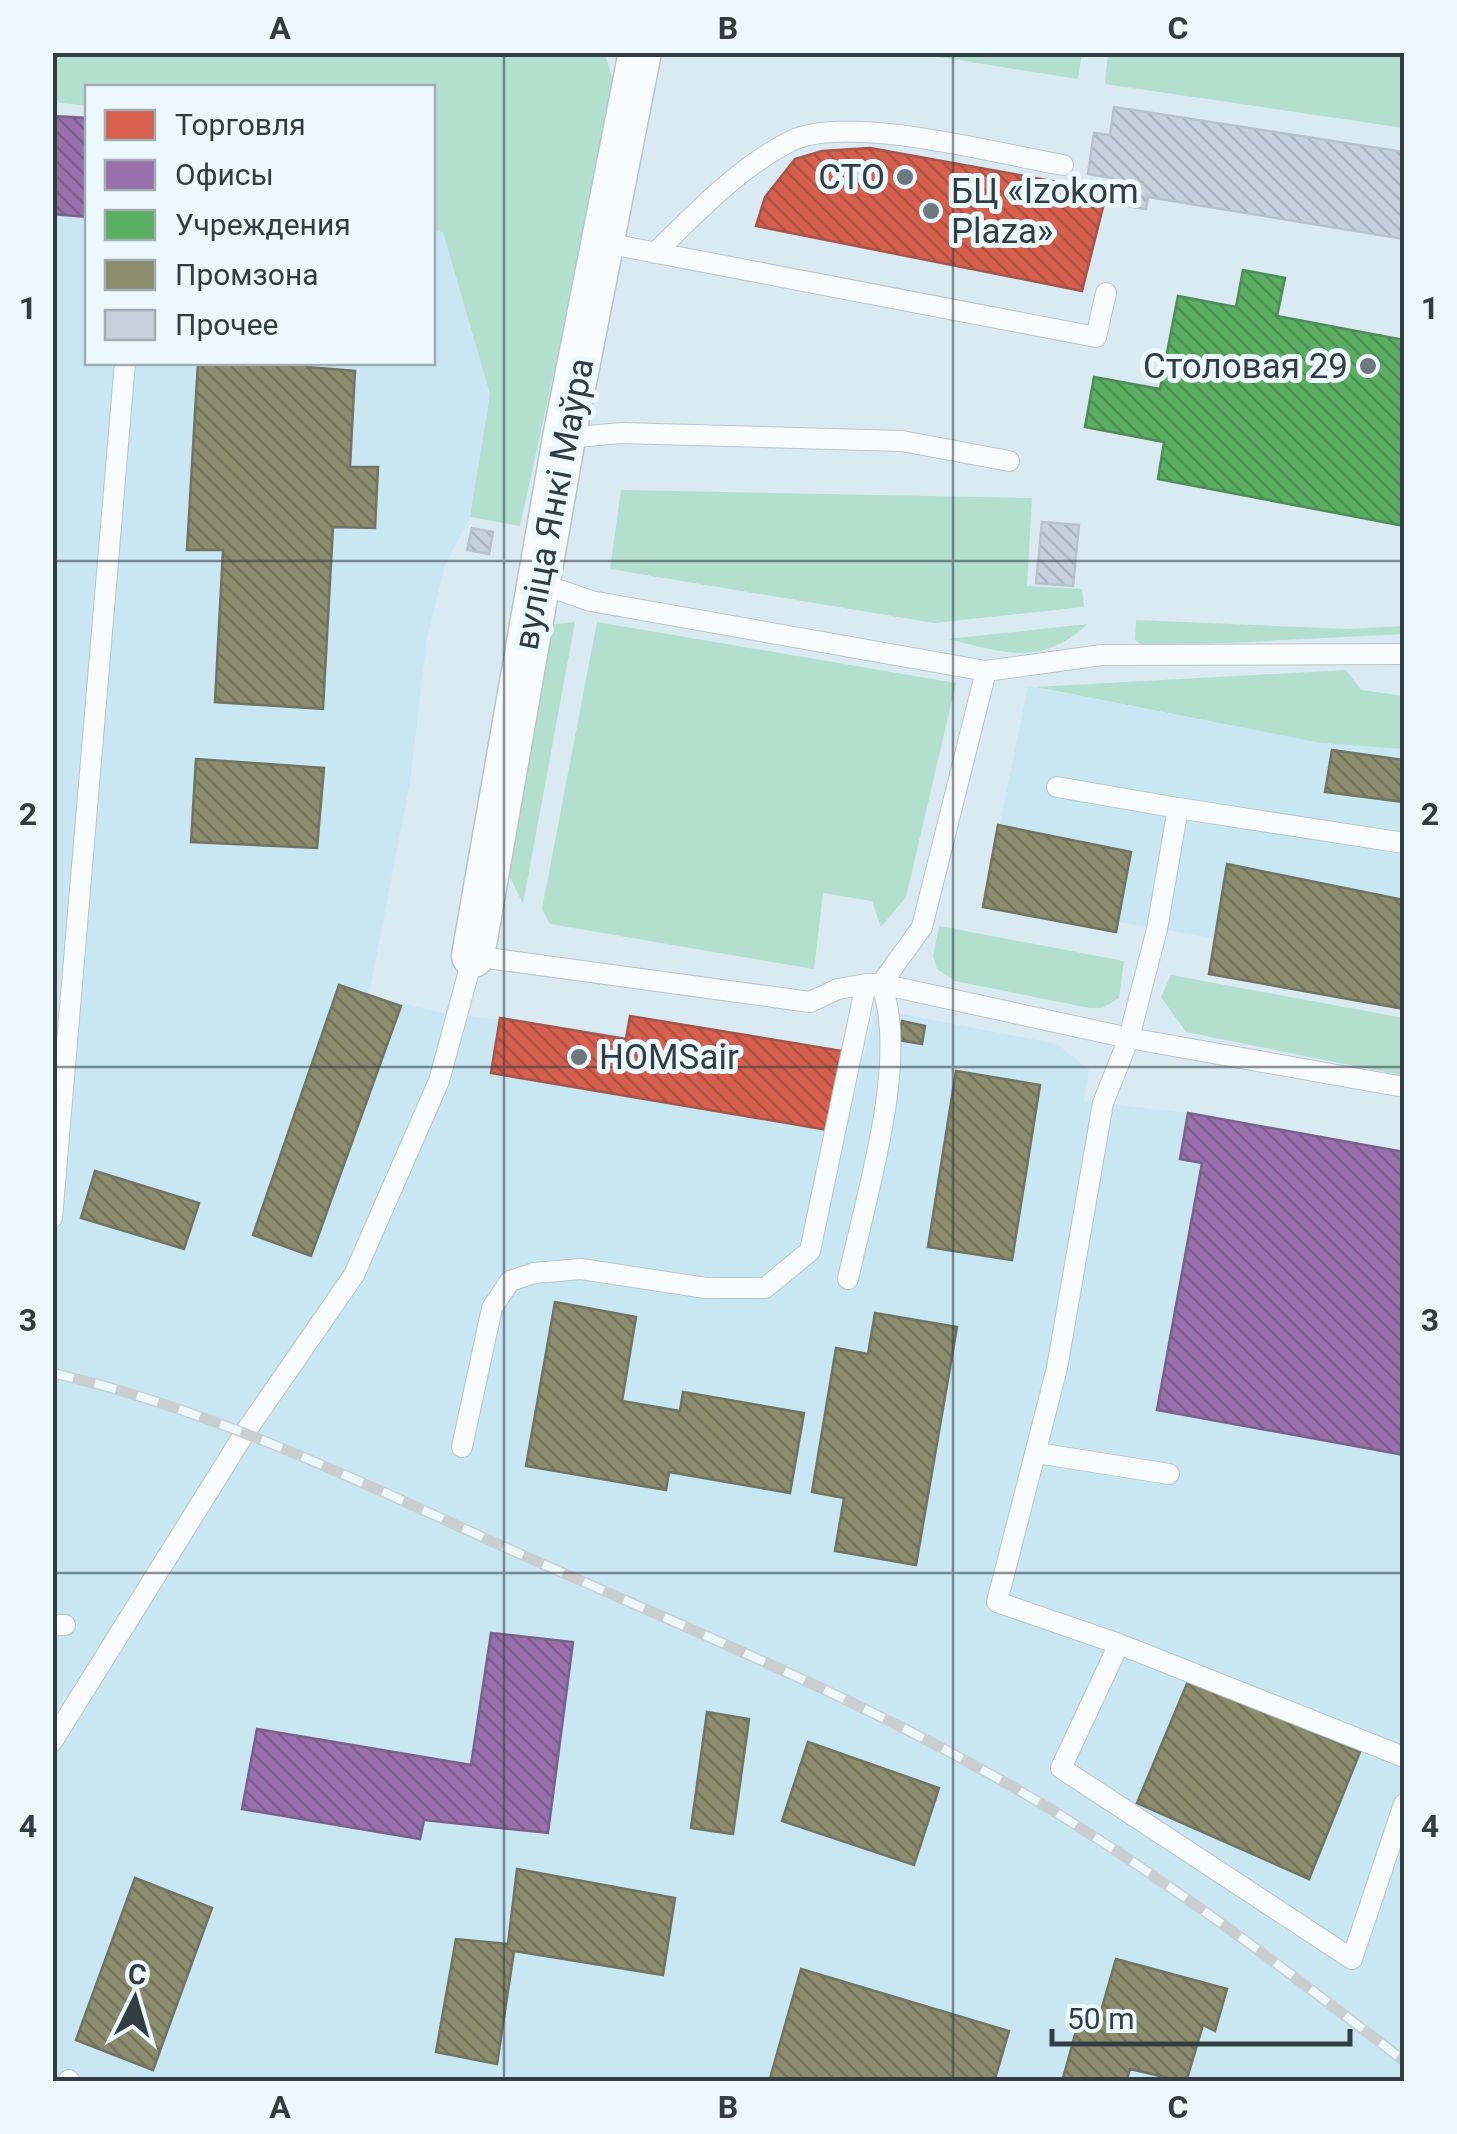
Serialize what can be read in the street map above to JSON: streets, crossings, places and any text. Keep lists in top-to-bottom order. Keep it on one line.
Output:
{"streets":{"street":["вуліца Янкі Маўра"]},"places":["СТО","БЦ «Izokom Plaza»","Столовая 29","HOMSair"],"legend":["Торговля","Офисы","Учреждения","Промзона","Прочее"],"scale_bar":"50 m","north":"top","grid":{"columns":["A","B","C"],"rows":["1","2","3","4"]}}
